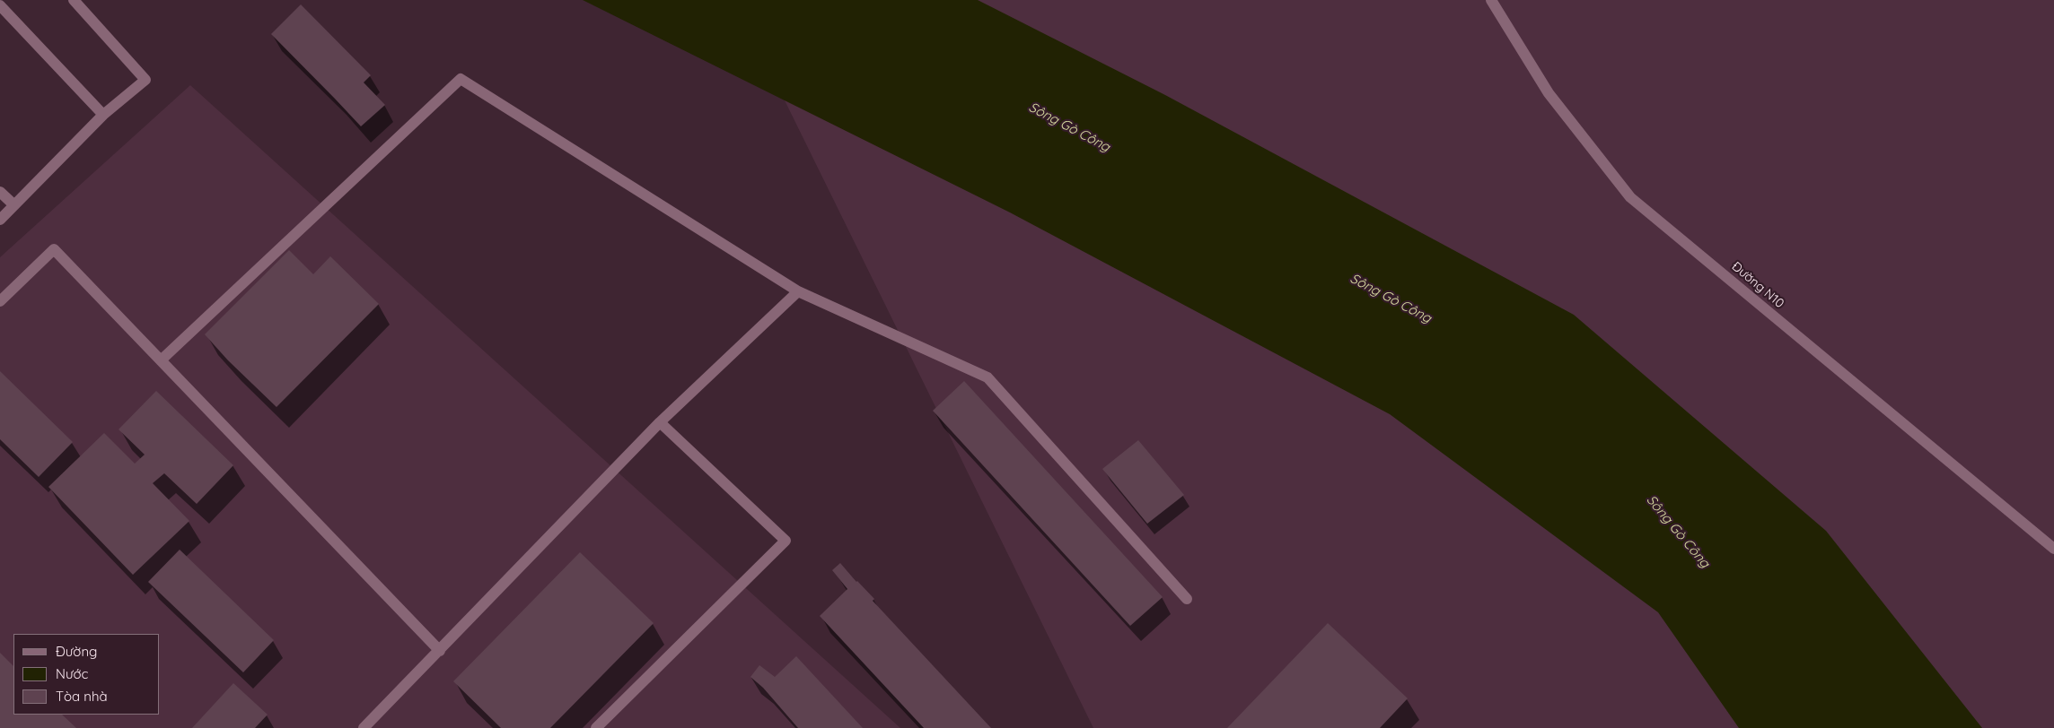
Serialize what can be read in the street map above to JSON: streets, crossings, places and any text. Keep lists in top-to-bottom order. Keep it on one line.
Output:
{"streets":{"street":["Đường N10"]},"water":["Sông Gò Công"],"legend":["Đường","Nước","Tòa nhà"]}
